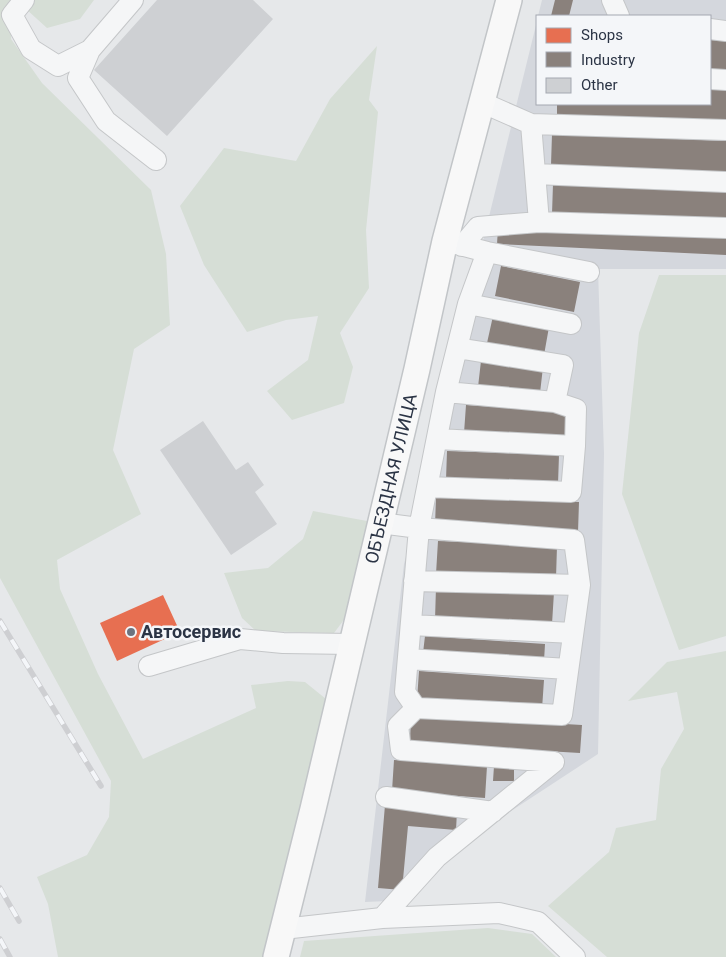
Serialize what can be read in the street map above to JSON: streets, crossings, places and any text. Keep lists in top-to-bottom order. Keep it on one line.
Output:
{"streets":{"main road":["ОБЪЕЗДНАЯ УЛИЦА"]},"places":["Автосервис"],"legend":["Shops","Industry","Other"]}
